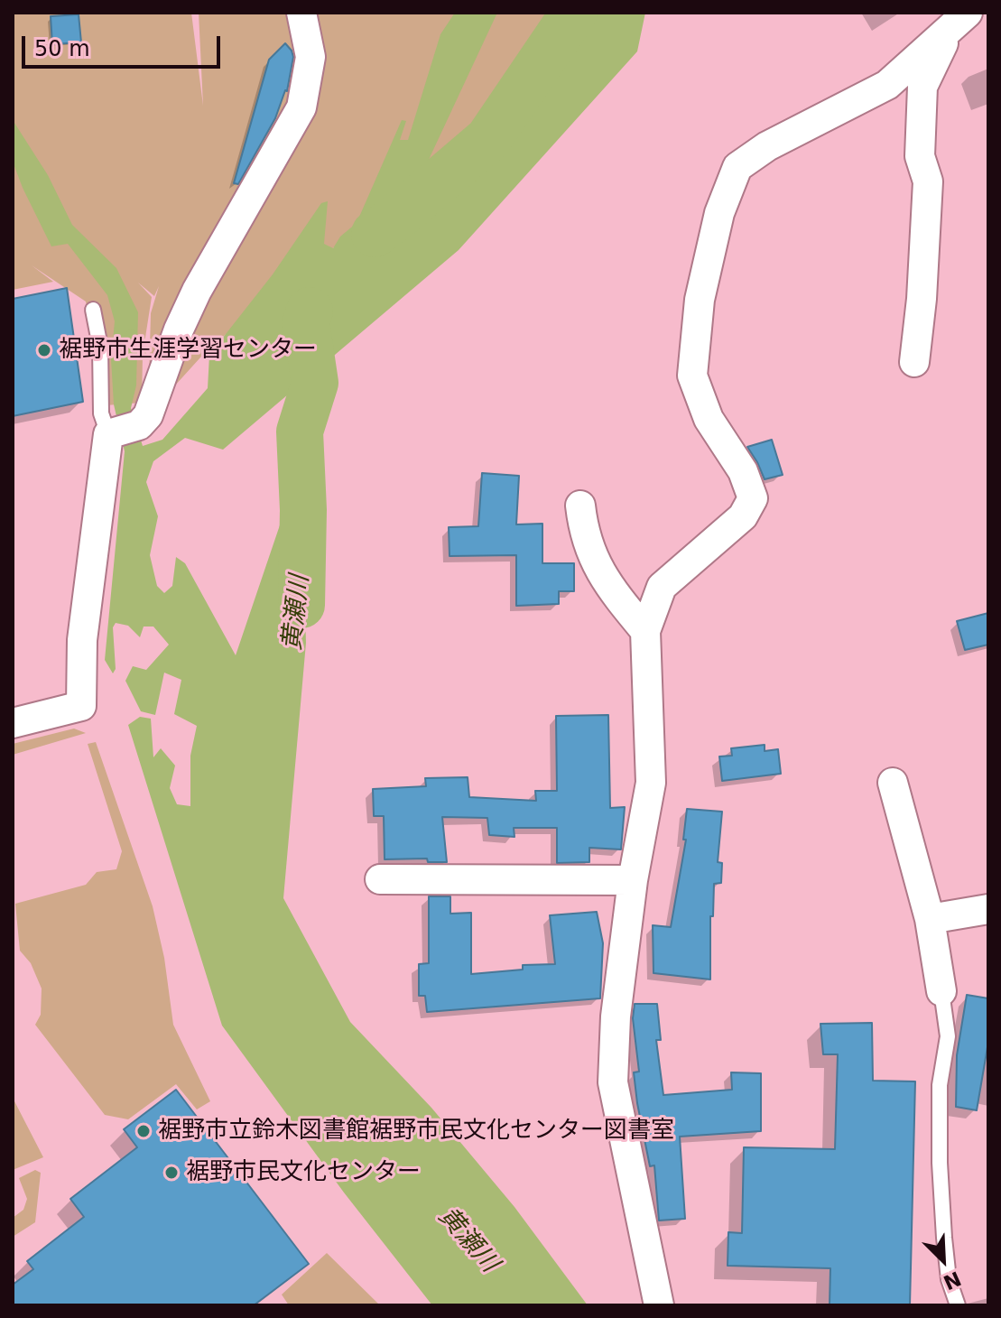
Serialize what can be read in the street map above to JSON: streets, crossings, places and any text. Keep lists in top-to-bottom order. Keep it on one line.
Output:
{"water":["黄瀬川"],"places":["裾野市生涯学習センター","裾野市立鈴木図書館裾野市民文化センター図書室","裾野市民文化センター"],"scale_bar":"50 m","north":"bottom right"}
